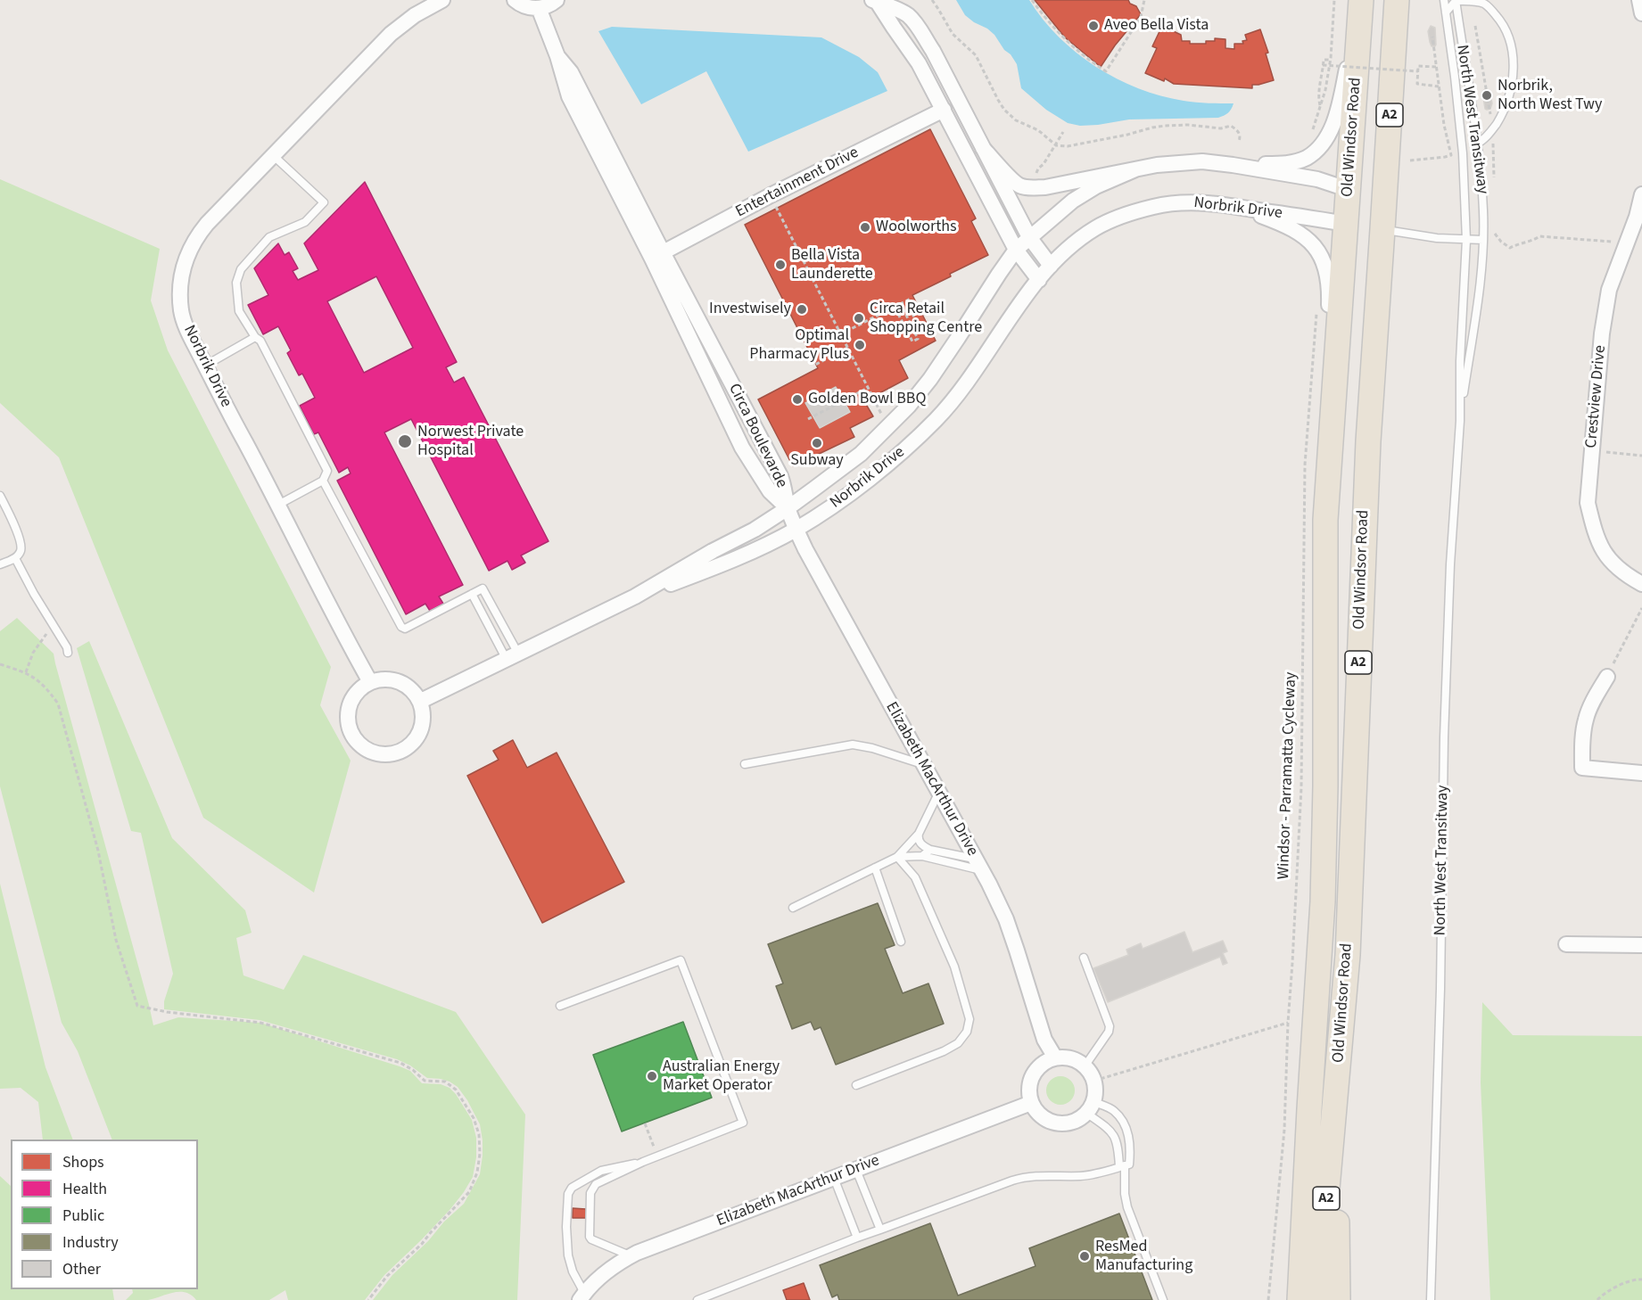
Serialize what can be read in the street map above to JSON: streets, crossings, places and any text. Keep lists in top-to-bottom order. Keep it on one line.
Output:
{"streets":{"highway":["A2","Old Windsor Road"],"street":["Entertainment Drive","Norbrik Drive","Crestview Drive","Circa Boulevarde","Elizabeth MacArthur Drive"],"lane":["North West Transitway"],"path":["Windsor - Parramatta Cycleway"]},"crossings":[["Old Windsor Road","Norbrik Drive"],["Entertainment Drive","Norbrik Drive"],["Entertainment Drive","Circa Boulevarde"],["Norbrik Drive","Circa Boulevarde"],["Norbrik Drive","Elizabeth MacArthur Drive"],["Circa Boulevarde","Elizabeth MacArthur Drive"]],"places":["Aveo Bella Vista","Norbrik, North West Twy","Woolworths","Bella Vista Launderette","Investwisely","Circa Retail Shopping Centre","Optimal Pharmacy Plus","Golden Bowl BBQ","Norwest Private Hospital","Subway","Australian Energy Market Operator","ResMed Manufacturing"],"legend":["Shops","Health","Public","Industry","Other"]}
